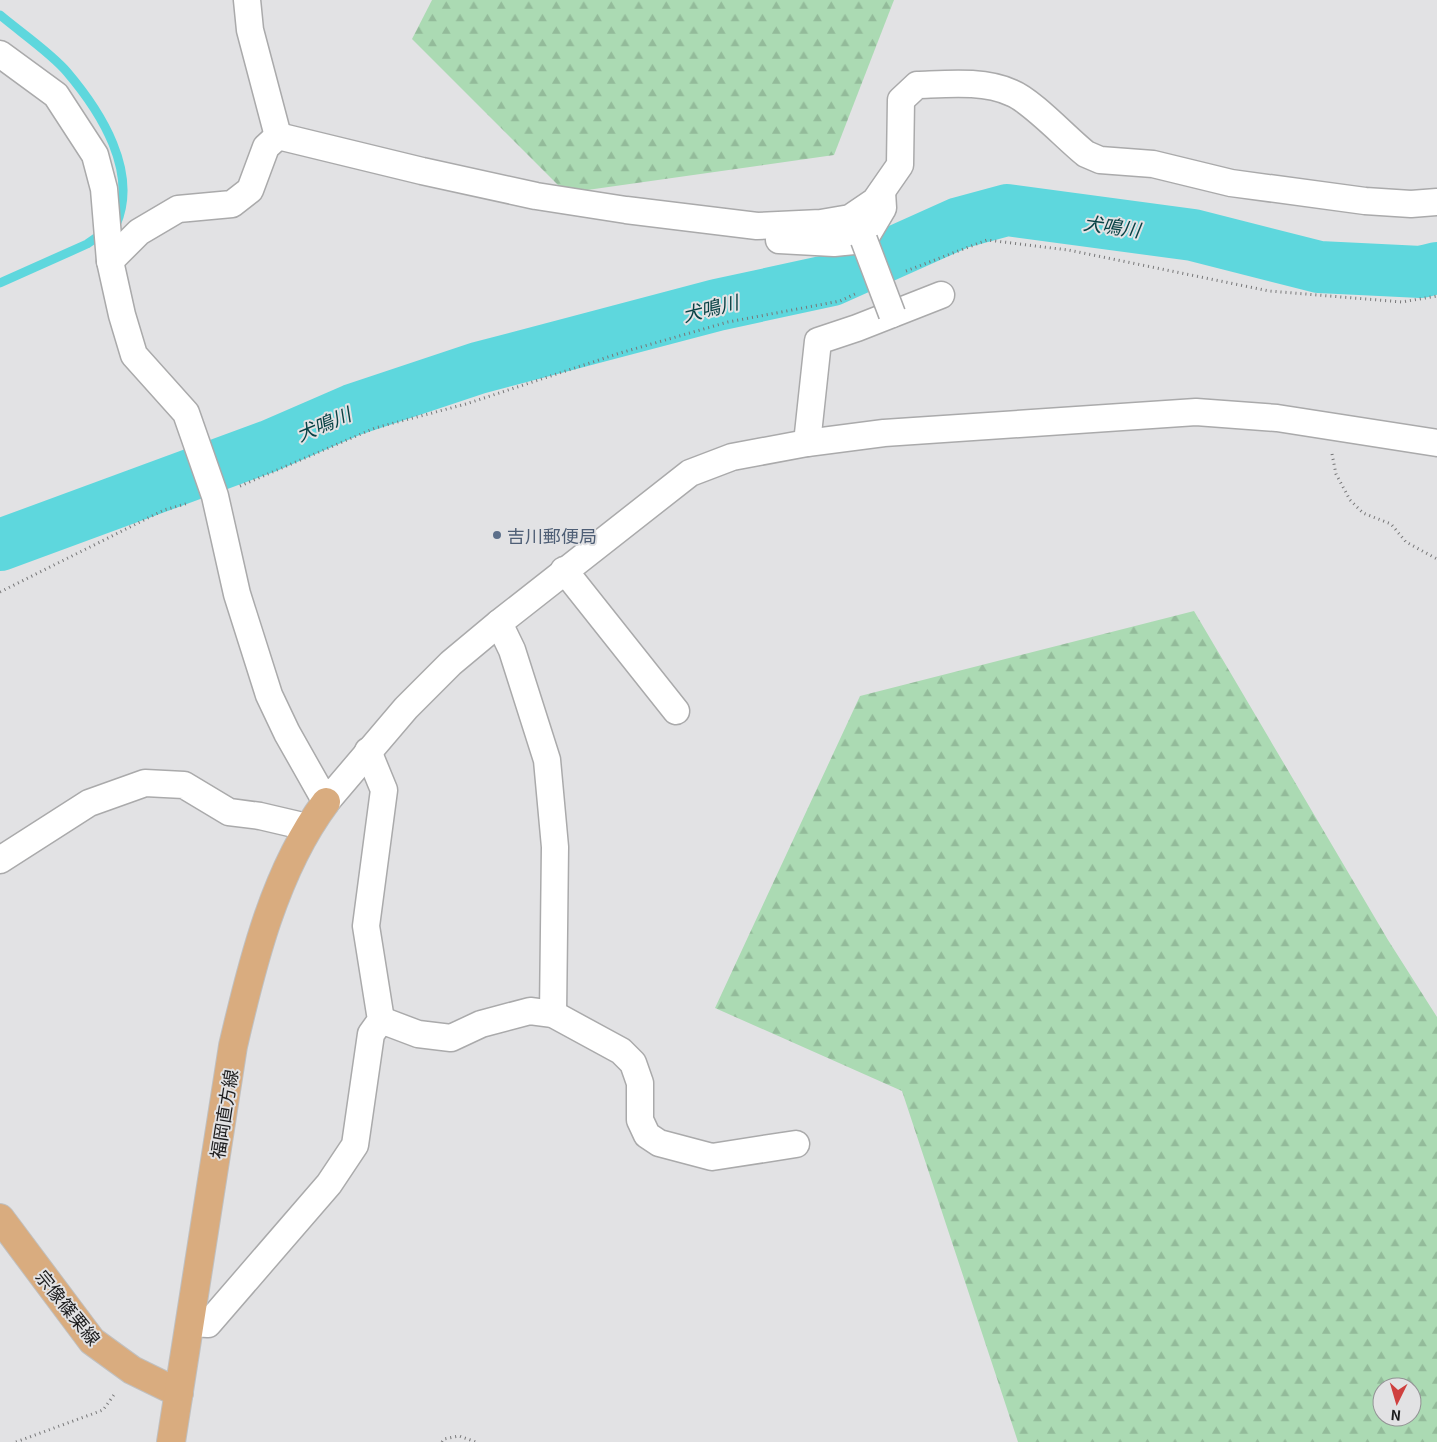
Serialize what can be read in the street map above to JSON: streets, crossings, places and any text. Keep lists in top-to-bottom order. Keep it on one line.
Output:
{"streets":{"main road":["福岡直方線","宗像篠栗線"]},"crossings":[["福岡直方線","宗像篠栗線"]],"water":["犬鳴川"],"places":["吉川郵便局"],"north":"bottom"}
